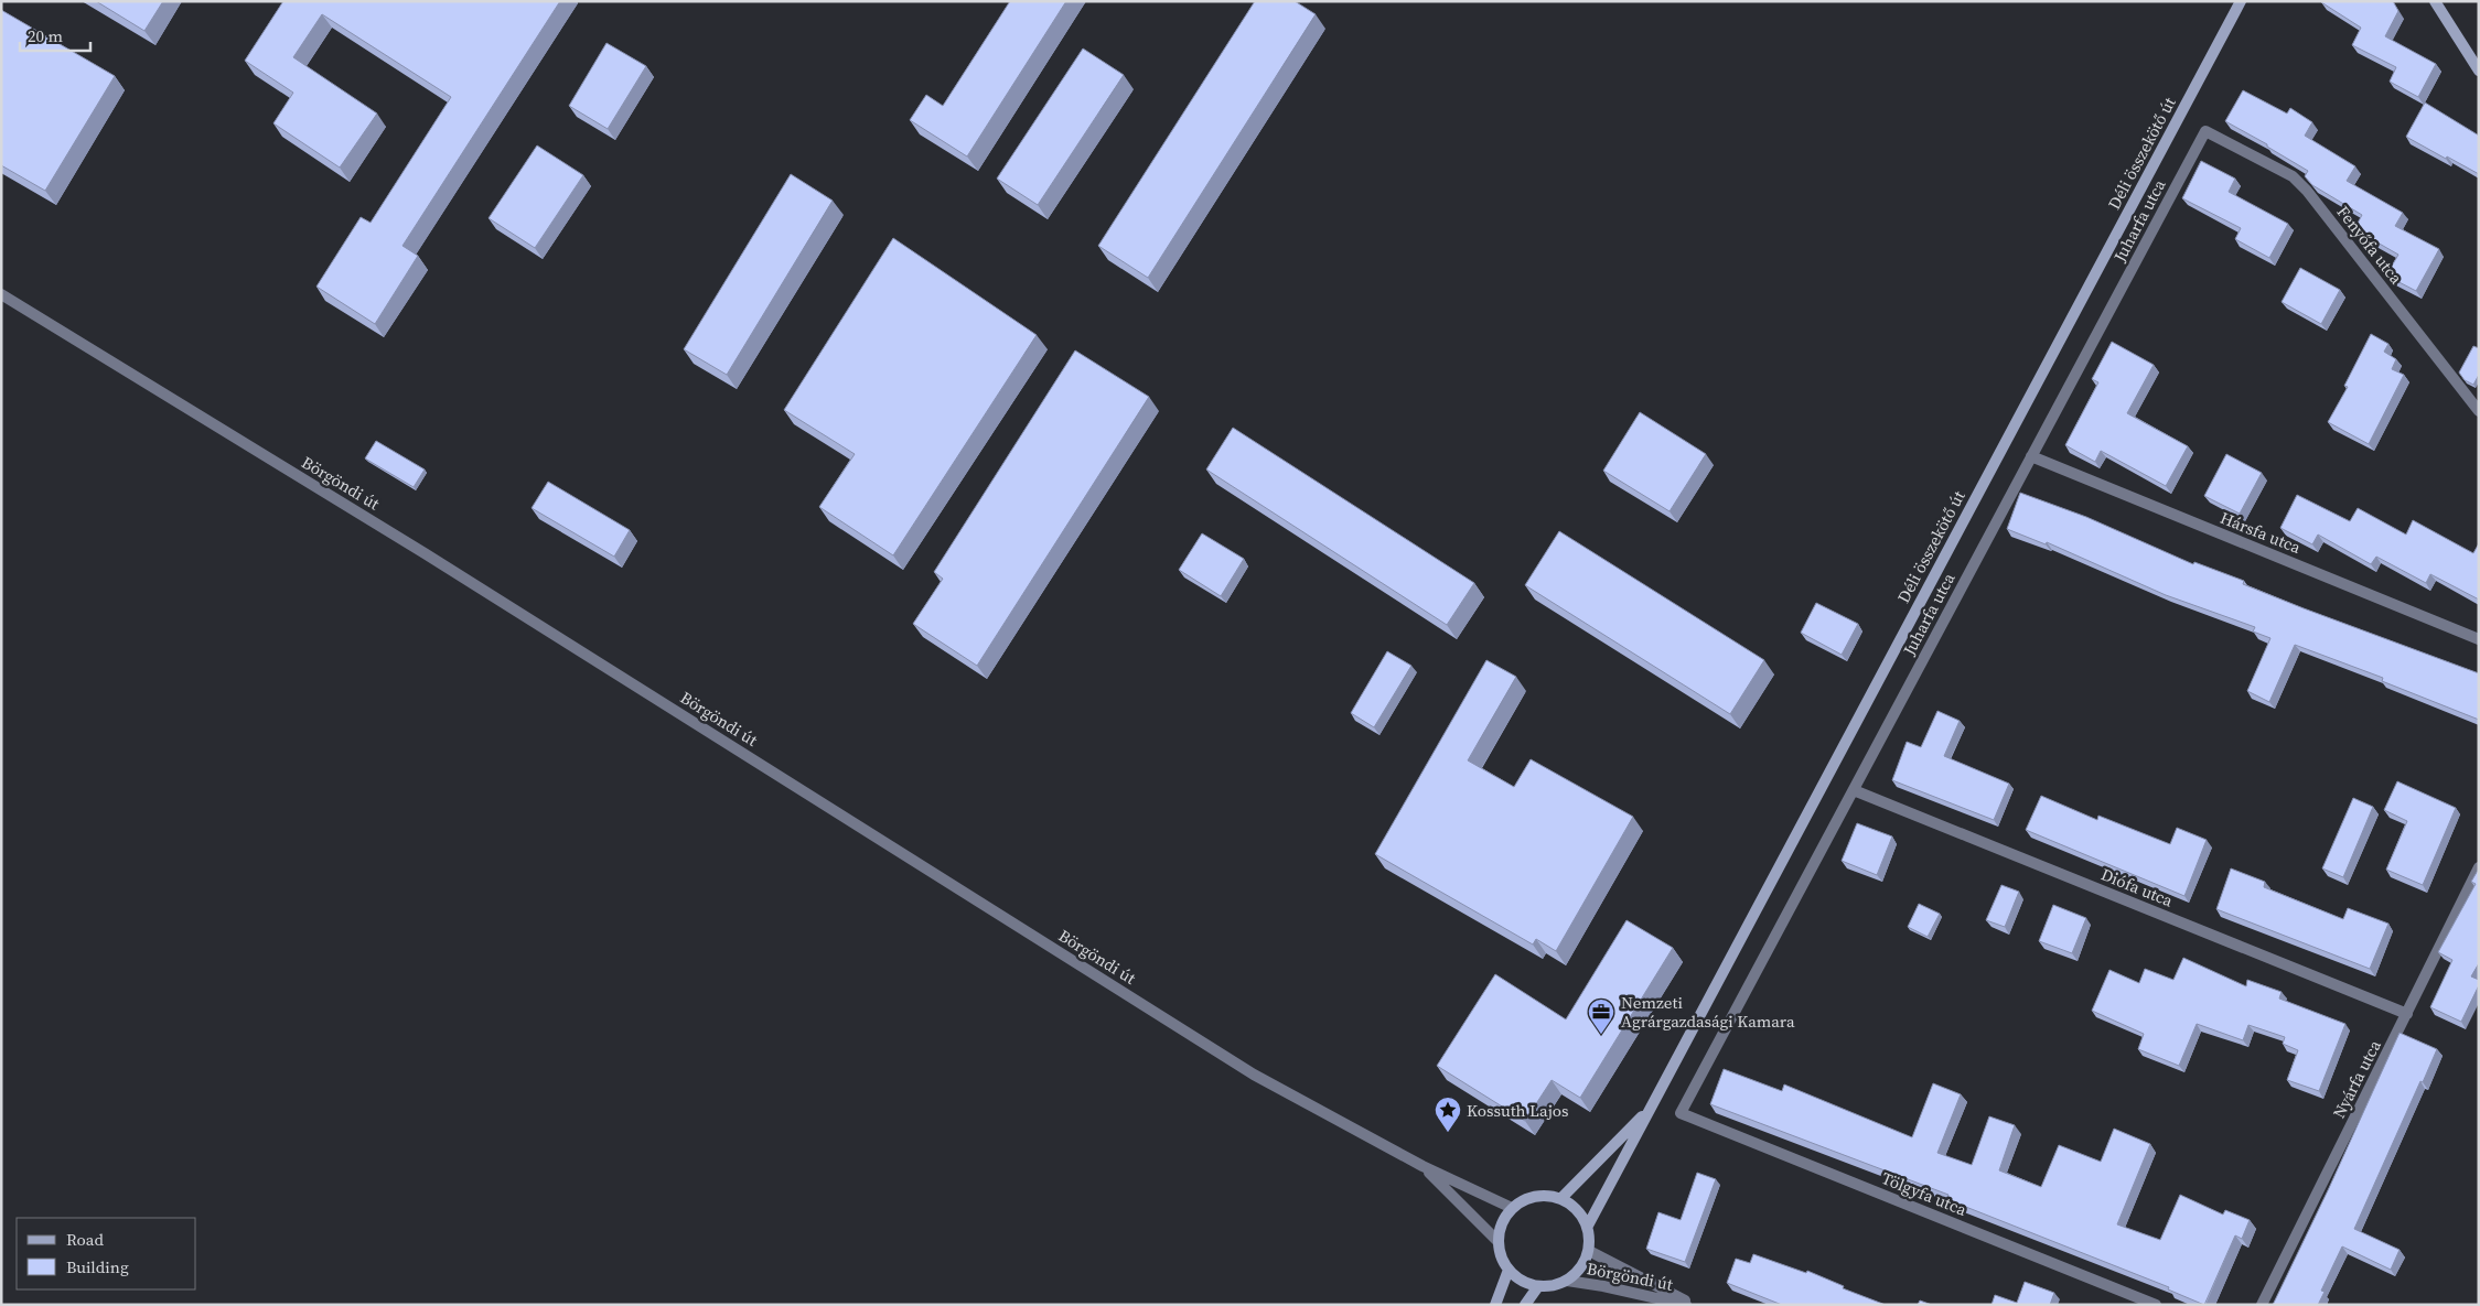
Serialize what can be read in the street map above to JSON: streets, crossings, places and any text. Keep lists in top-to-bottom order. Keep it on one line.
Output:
{"streets":{"main road":["Déli összekötő út"],"street":["Juharfa utca","Fenyőfa utca","Börgöndi út","Hársfa utca","Diófa utca","Nyárfa utca","Tölgyfa utca"]},"crossings":[["Déli összekötő út","Börgöndi út"],["Juharfa utca","Fenyőfa utca"],["Juharfa utca","Hársfa utca"],["Juharfa utca","Diófa utca"],["Juharfa utca","Tölgyfa utca"],["Diófa utca","Nyárfa utca"]],"places":{"office":["Nemzeti Agrárgazdasági Kamara"],"place":["Kossuth Lajos"]},"legend":["Road","Building"],"scale_bar":"20 m"}
